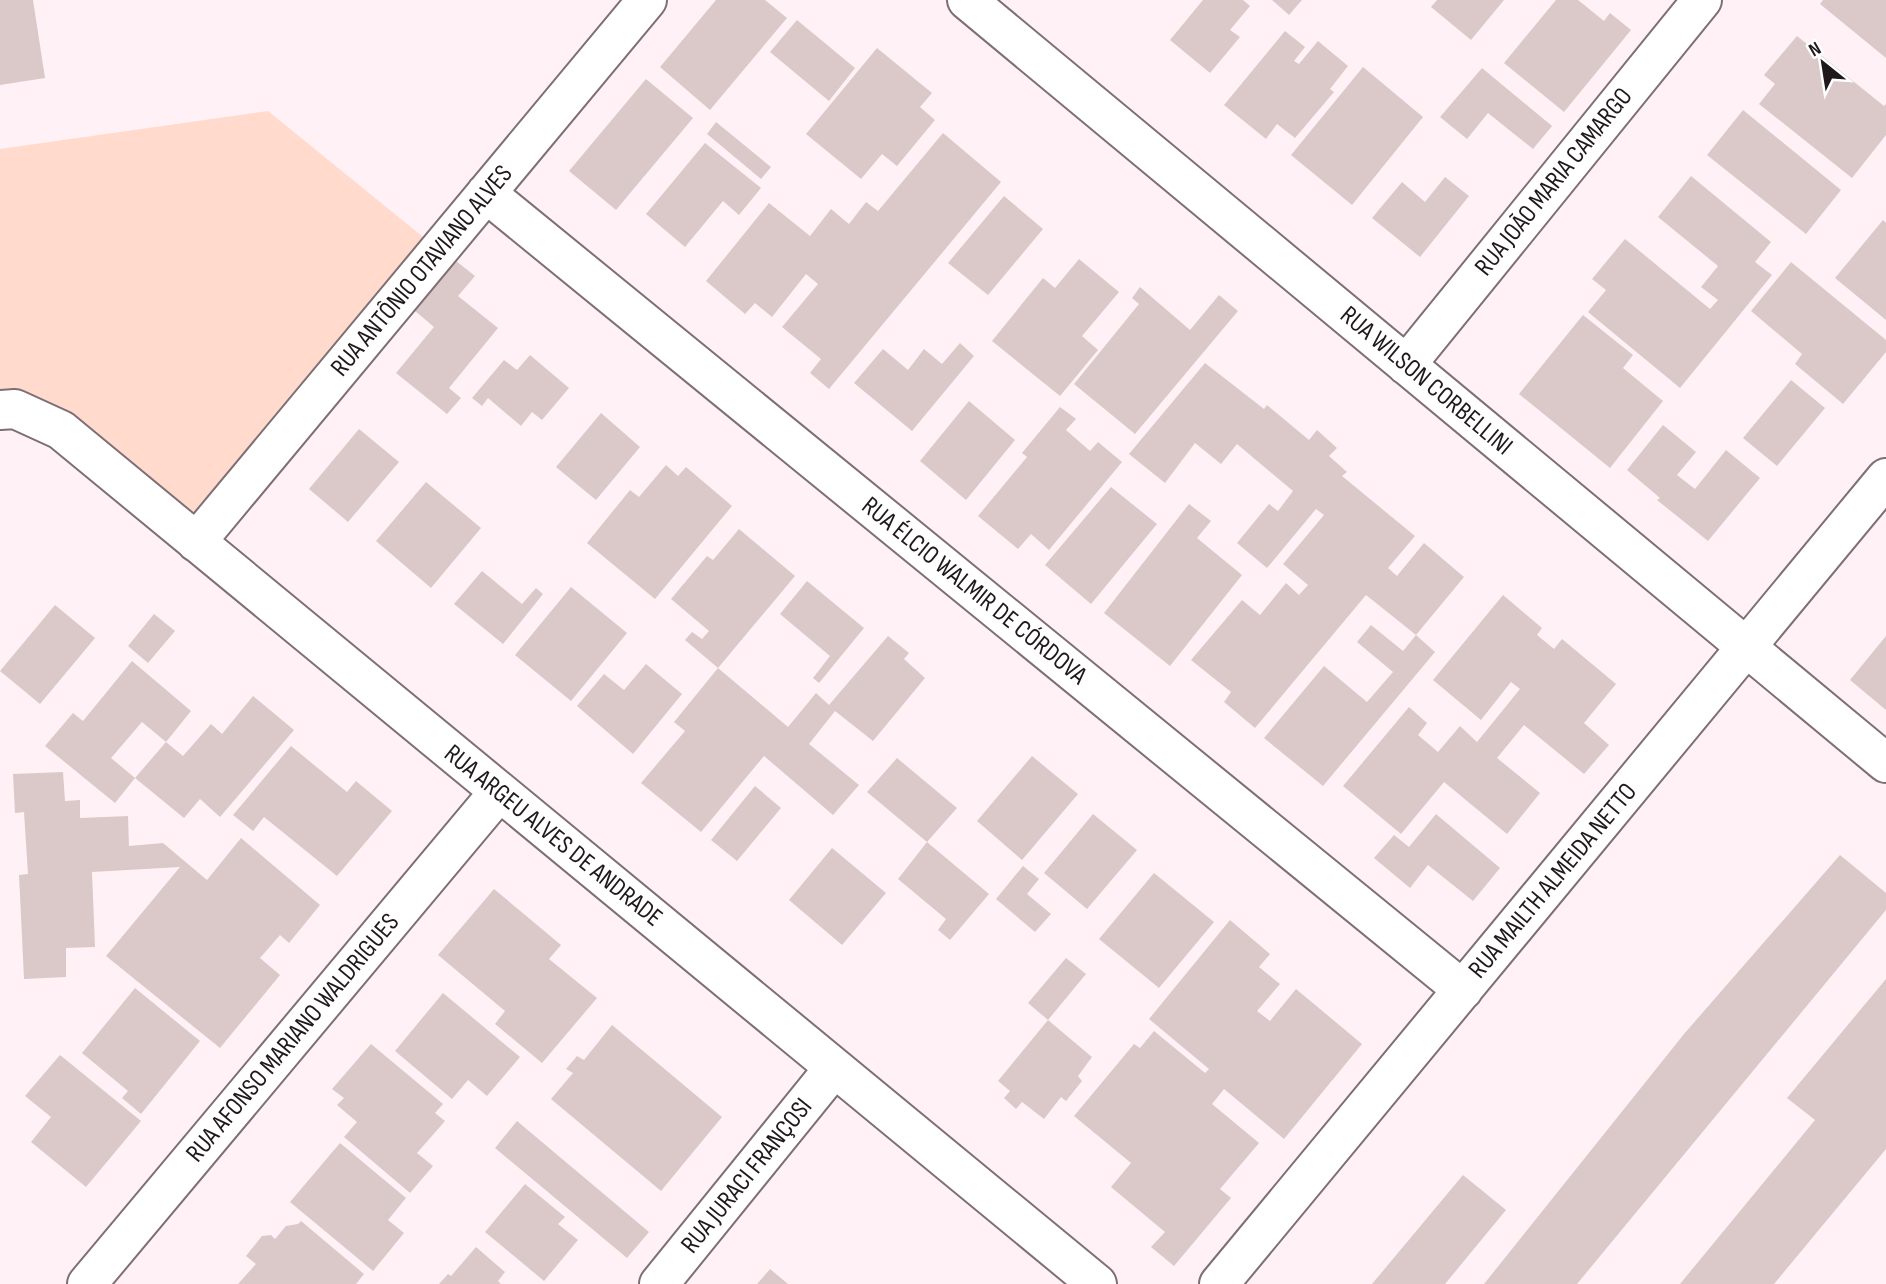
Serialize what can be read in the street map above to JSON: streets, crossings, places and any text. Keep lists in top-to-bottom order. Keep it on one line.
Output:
{"streets":{"street":["RUA JOÃO MARIA CAMARGO","RUA ANTÔNIO OTAVIANO ALVES","RUA WILSON CORBELLINI","RUA ÉLCIO WALMIR DE CÓRDOVA","RUA ARGEU ALVES DE ANDRADE","RUA MAILTH ALMEIDA NETTO","RUA AFONSO MARIANO WALDRIGUES","RUA JURACI FRANÇOSI"]},"crossings":[["RUA JOÃO MARIA CAMARGO","RUA WILSON CORBELLINI"],["RUA ANTÔNIO OTAVIANO ALVES","RUA ÉLCIO WALMIR DE CÓRDOVA"],["RUA ANTÔNIO OTAVIANO ALVES","RUA ARGEU ALVES DE ANDRADE"],["RUA WILSON CORBELLINI","RUA MAILTH ALMEIDA NETTO"],["RUA ÉLCIO WALMIR DE CÓRDOVA","RUA MAILTH ALMEIDA NETTO"],["RUA ARGEU ALVES DE ANDRADE","RUA AFONSO MARIANO WALDRIGUES"],["RUA ARGEU ALVES DE ANDRADE","RUA JURACI FRANÇOSI"]],"north":"top left"}
